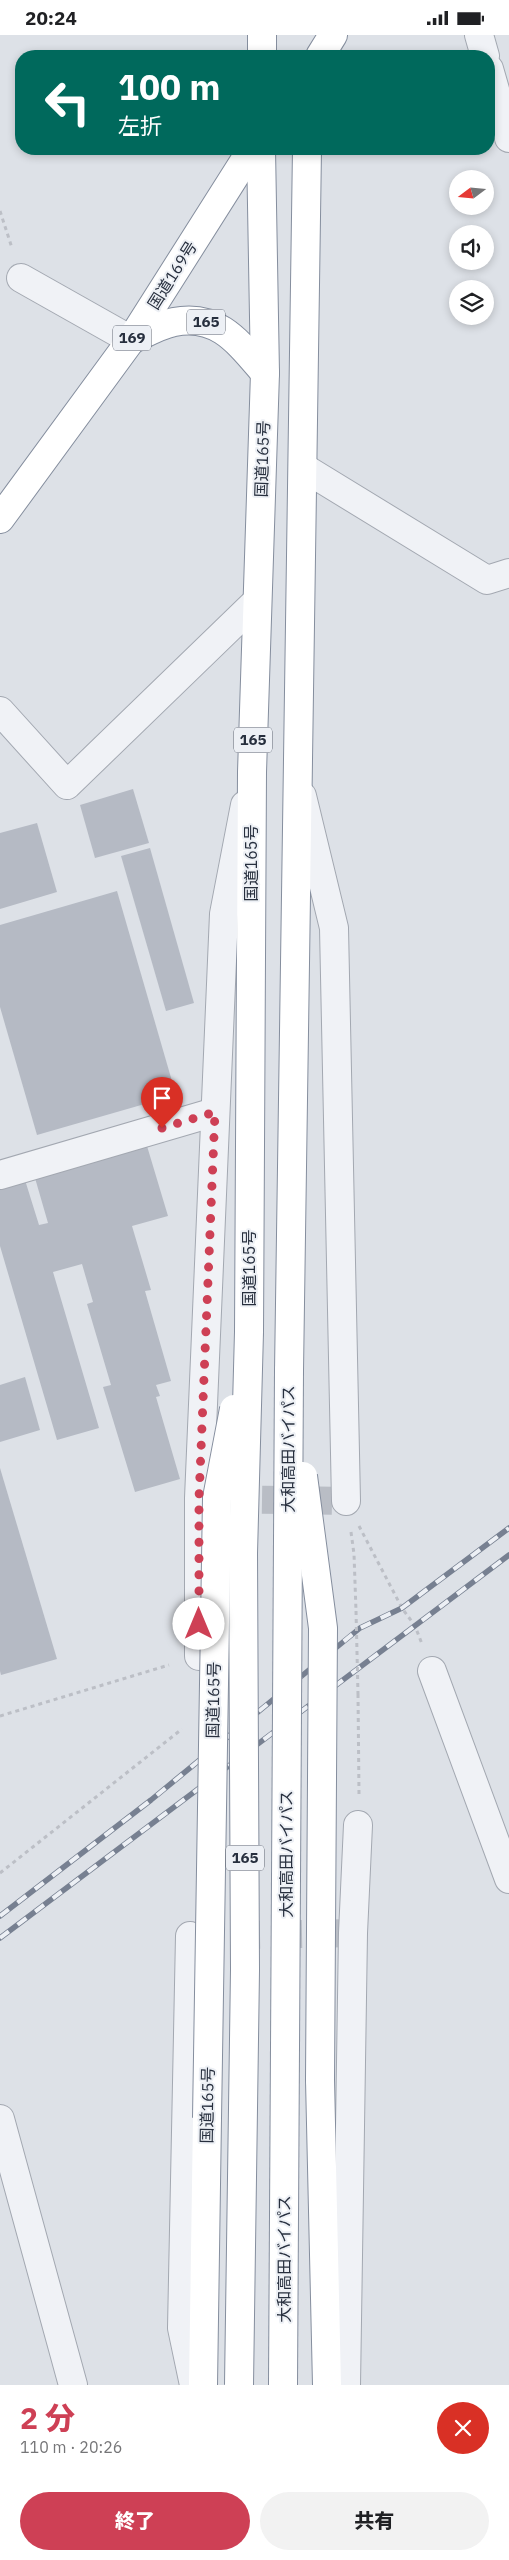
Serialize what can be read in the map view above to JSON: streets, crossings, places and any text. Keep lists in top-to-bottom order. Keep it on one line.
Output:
{"streets":{"highway":["国道169号","165","169","国道165号","大和高田バイパス"]},"crossings":[["国道169号","165"],["165","国道165号"]],"north":"left","page":{"status":"20:24","turn":["100 m","左折"],"heading":["2 分","110 m · 20:26"],"buttons":["終了","共有"]}}
